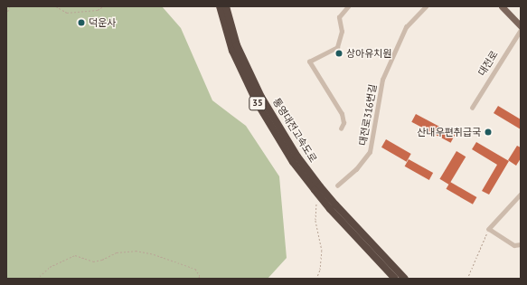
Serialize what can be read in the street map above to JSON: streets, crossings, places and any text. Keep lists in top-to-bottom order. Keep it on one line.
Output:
{"streets":{"highway":["35","통영대전고속도로"],"street":["대전로","대전로316번길"]},"places":["덕운사","상아유치원","산내우편취급국"]}
